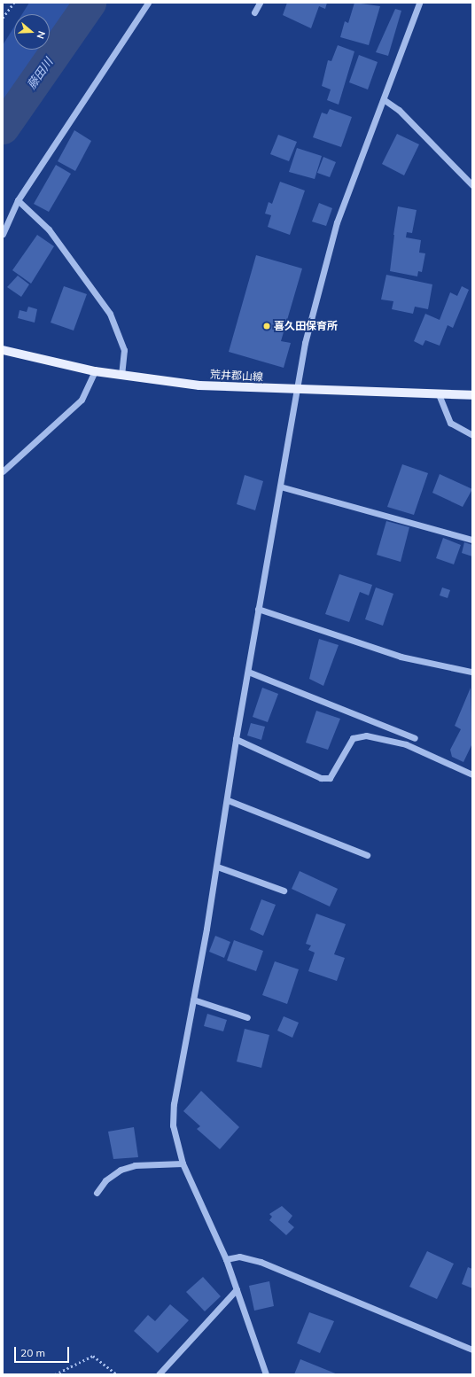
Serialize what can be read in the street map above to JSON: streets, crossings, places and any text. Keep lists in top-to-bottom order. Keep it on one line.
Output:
{"streets":{"main road":["荒井郡山線"]},"water":["藤田川"],"places":["喜久田保育所"],"scale_bar":"20 m","north":"right"}
